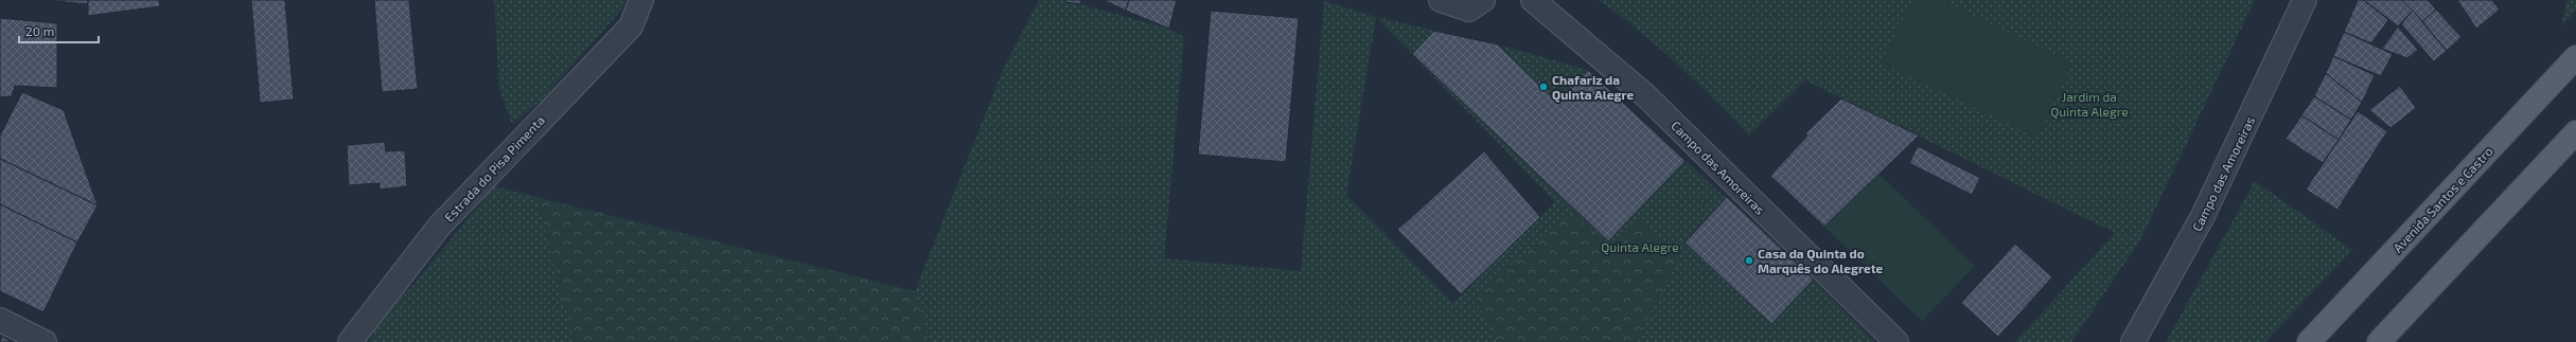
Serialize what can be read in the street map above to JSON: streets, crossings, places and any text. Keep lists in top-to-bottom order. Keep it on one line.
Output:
{"streets":{"main road":["Avenida Santos e Castro"],"street":["Campo das Amoreiras","Estrada do Pisa Pimenta"]},"parks":["Jardim da Quinta Alegre","Quinta Alegre"],"places":["Chafariz da Quinta Alegre","Casa da Quinta do Marquês do Alegrete"],"scale_bar":"20 m"}
